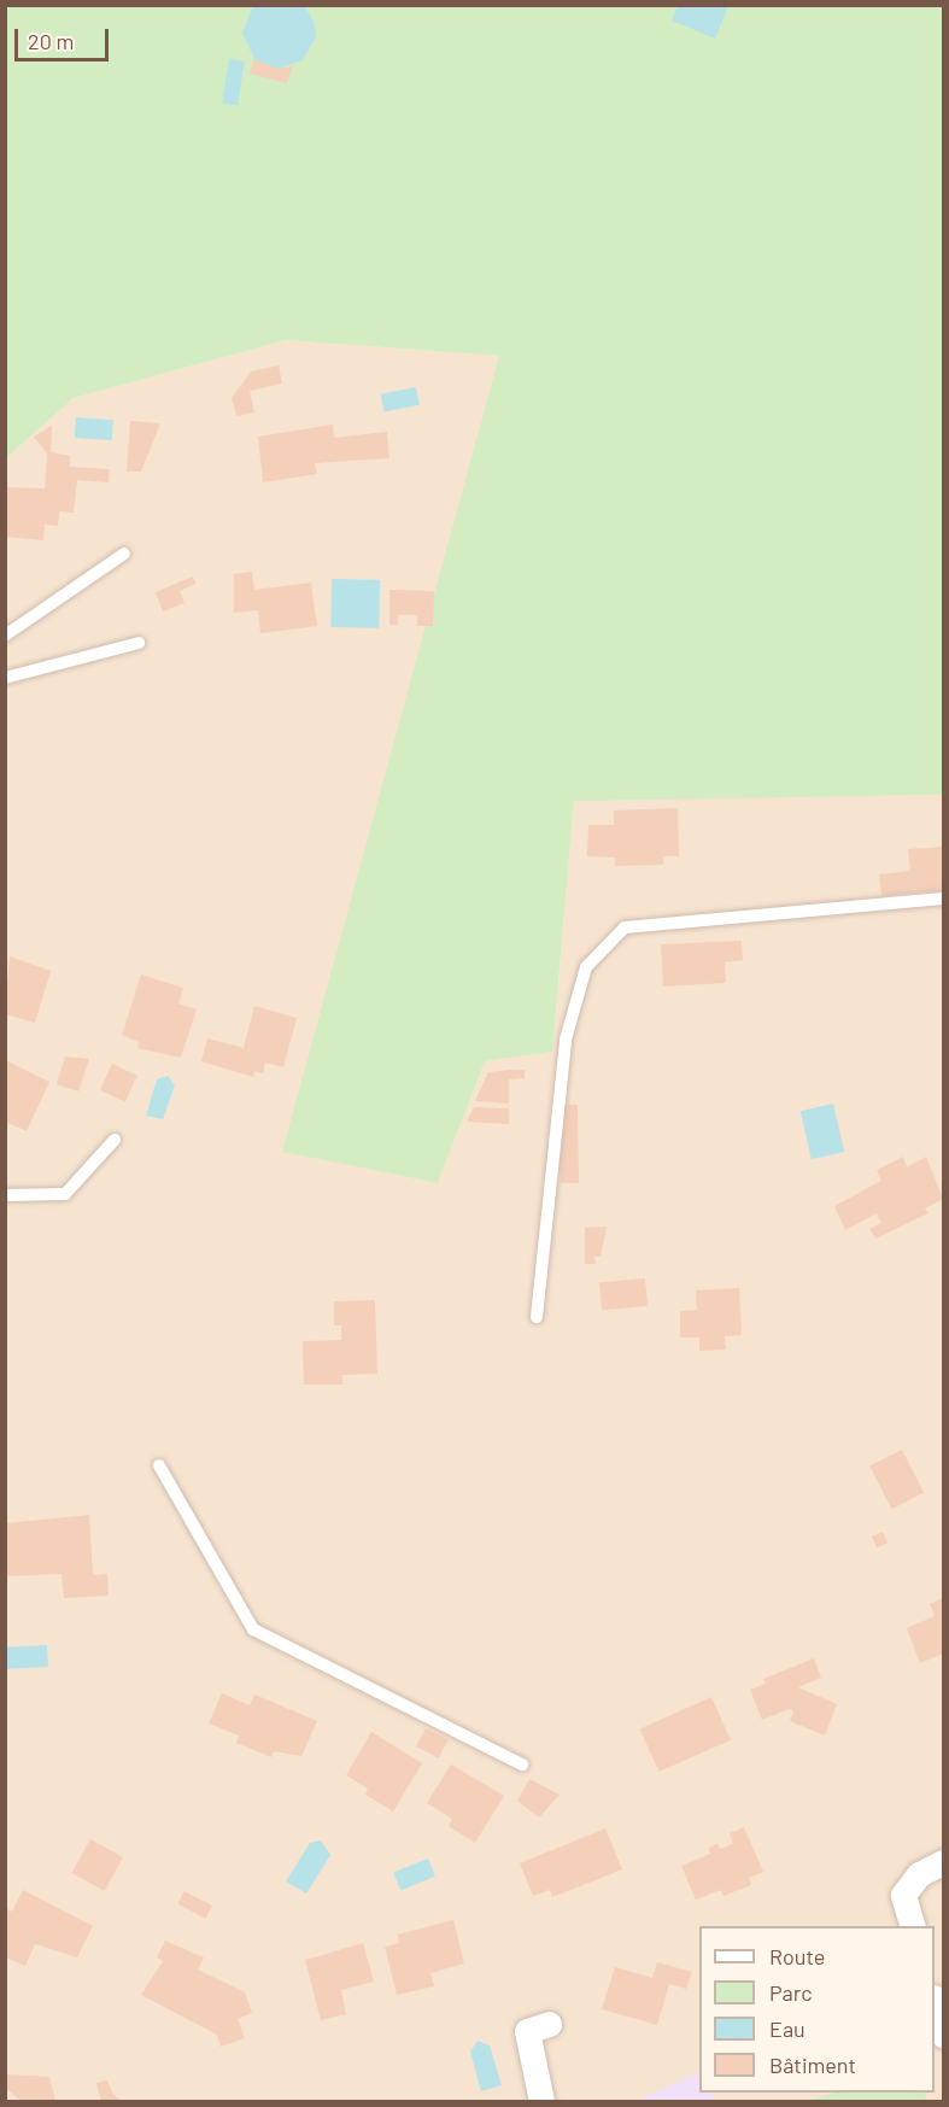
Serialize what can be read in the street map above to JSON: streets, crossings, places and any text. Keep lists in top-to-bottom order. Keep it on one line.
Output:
{"legend":["Route","Parc","Eau","Bâtiment"],"scale_bar":"20 m"}
